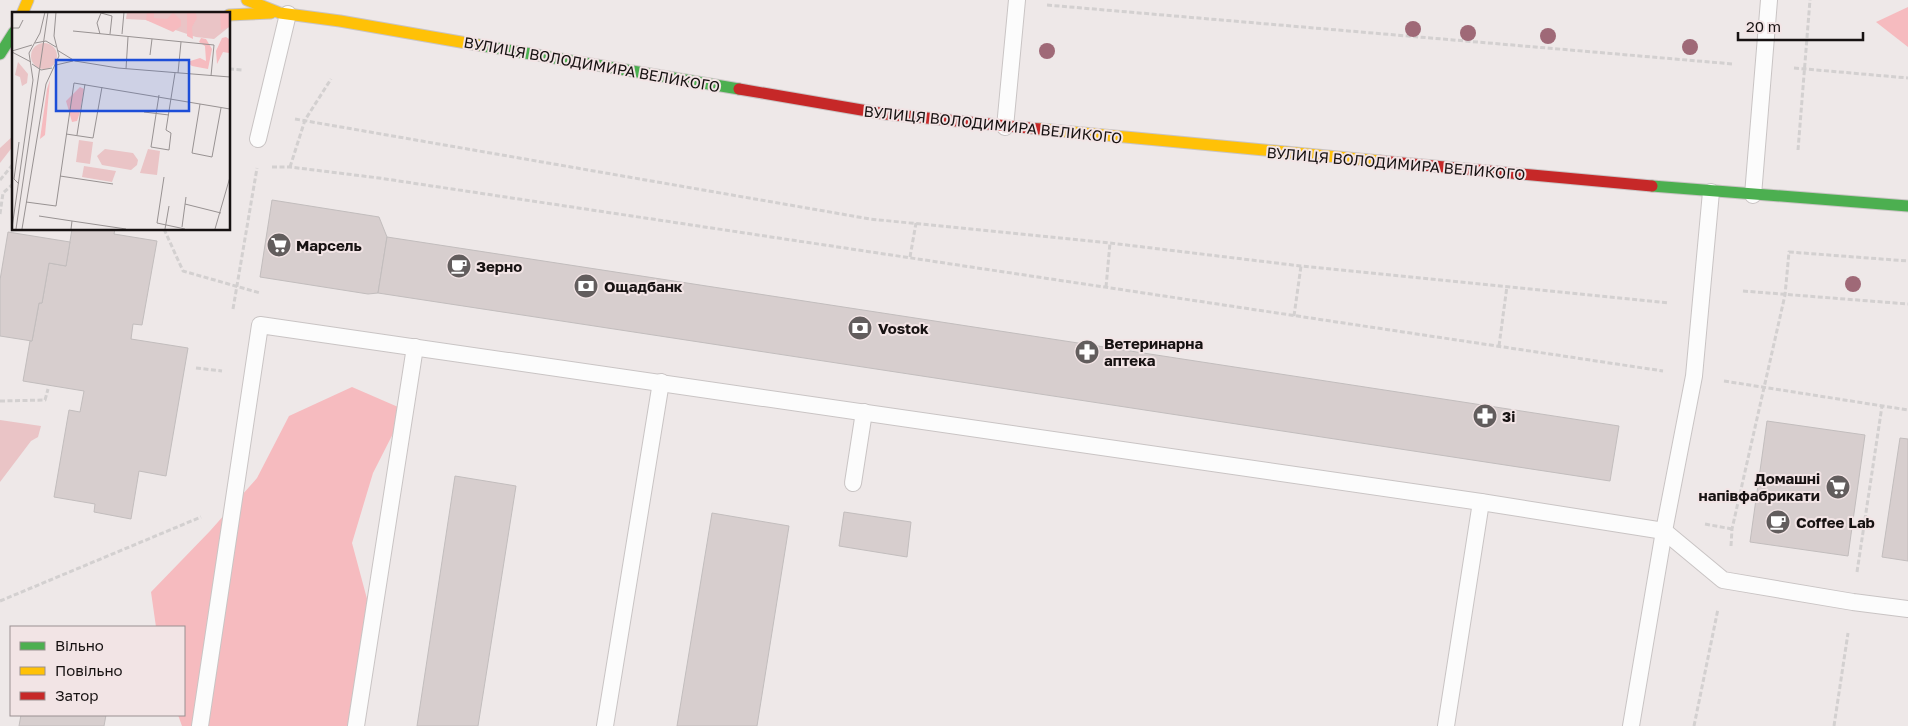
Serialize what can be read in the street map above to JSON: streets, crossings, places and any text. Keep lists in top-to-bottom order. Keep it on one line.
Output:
{"streets":{"main road":["ВУЛИЦЯ ВОЛОДИМИРА ВЕЛИКОГО"]},"places":{"supermarket":["Марсель","Домашні напівфабрикати"],"cafe":["Зерно","Coffee Lab"],"bank":["Ощадбанк","Vostok"],"pharmacy":["Ветеринарна аптека","3і"]},"legend":["Вільно","Повільно","Затор"],"scale_bar":"20 m"}
